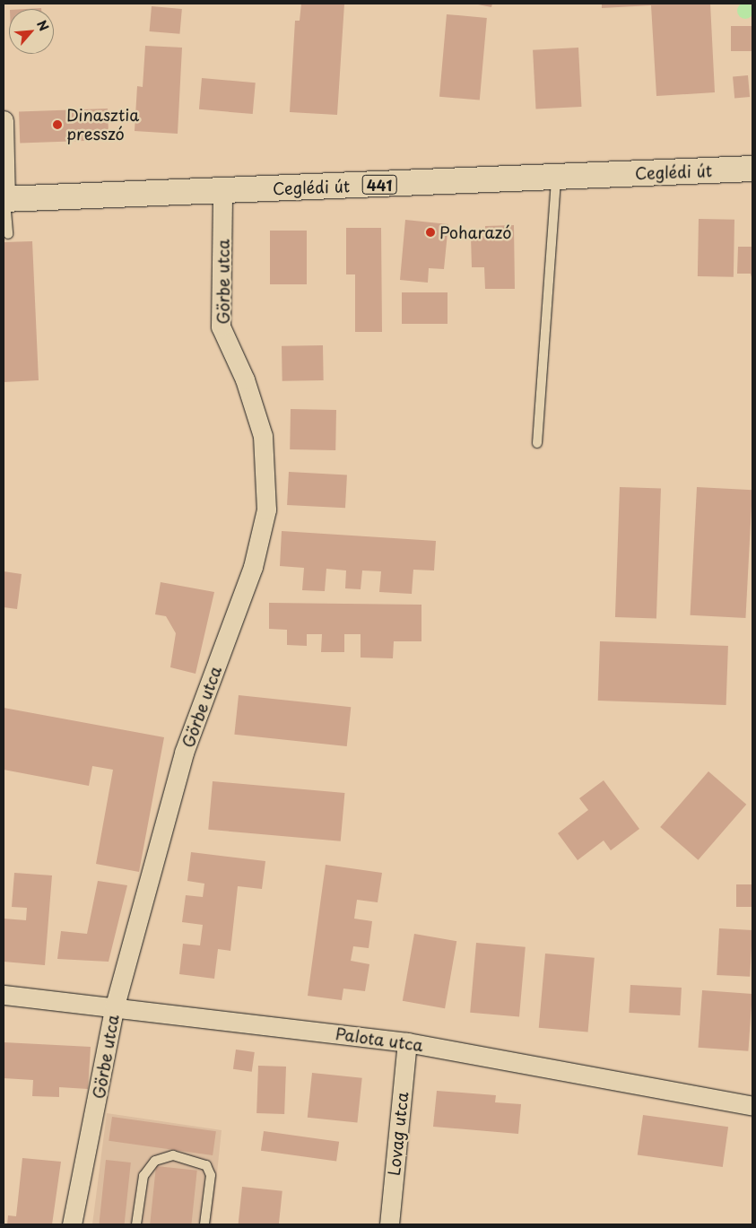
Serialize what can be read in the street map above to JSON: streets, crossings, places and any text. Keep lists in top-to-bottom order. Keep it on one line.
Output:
{"streets":{"main road":["Ceglédi út","441"],"street":["Görbe utca","Palota utca","Lovag utca"]},"crossings":[["Ceglédi út","Görbe utca"],["Görbe utca","Palota utca"],["Palota utca","Lovag utca"]],"places":["Dinasztia presszó","Poharazó"],"north":"top right"}
